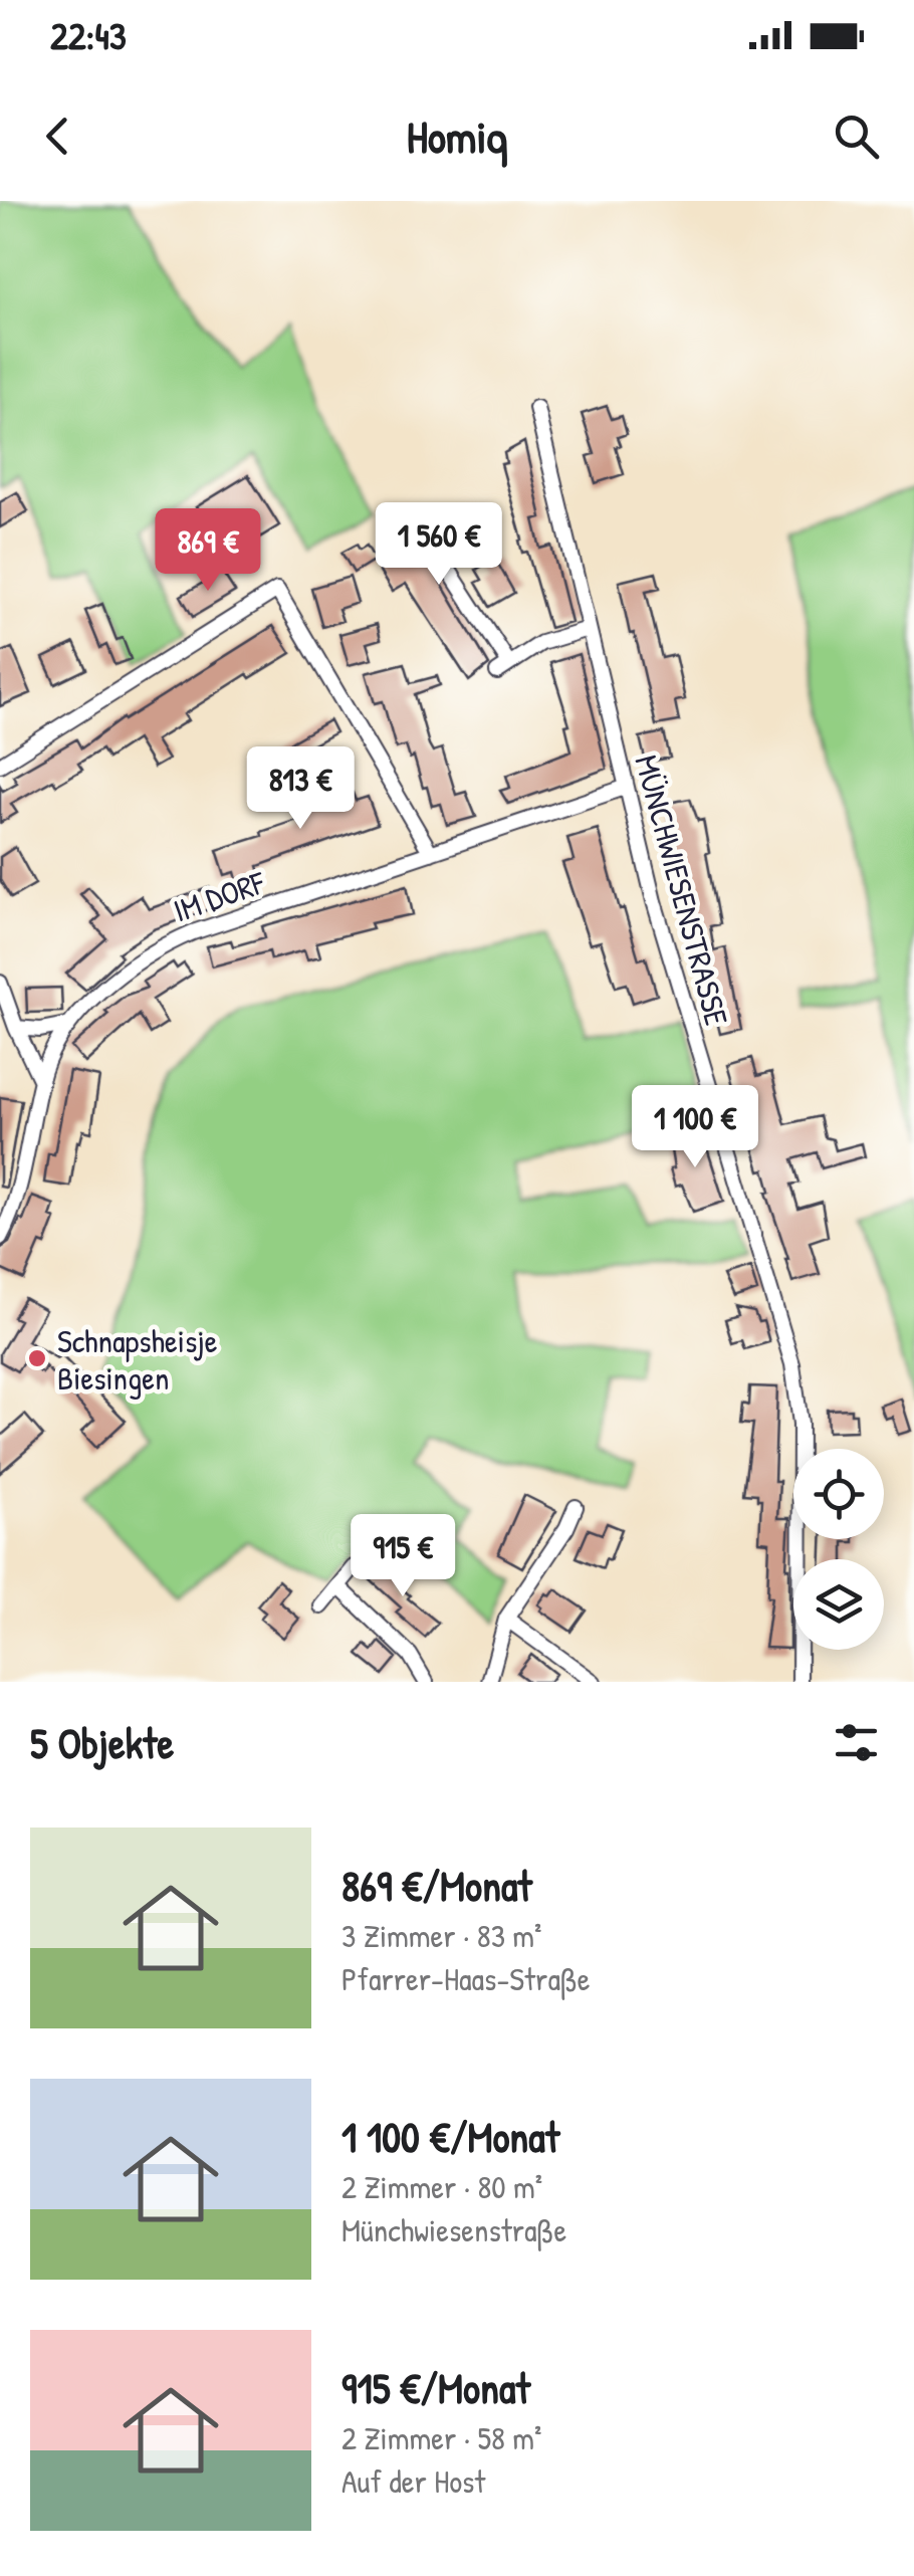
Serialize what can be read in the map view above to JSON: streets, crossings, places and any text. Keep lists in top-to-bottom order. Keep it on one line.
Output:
{"streets":{"street":["MÜNCHWIESENSTRASSE","IM DORF"]},"crossings":[["MÜNCHWIESENSTRASSE","IM DORF"]],"places":["Schnapsheisje Biesingen"],"page":{"status":"22:43","header":"Homiq","price":["1 560 €","869 €","813 €","1 100 €","915 €"],"heading":"5 Objekte","list":[{"name":"869 €/Monat","note":"3 Zimmer · 83 m² · Pfarrer-Haas-Straße"},{"name":"1 100 €/Monat","note":"2 Zimmer · 80 m² · Münchwiesenstraße"},{"name":"915 €/Monat","note":"2 Zimmer · 58 m² · Auf der Host"}]}}
